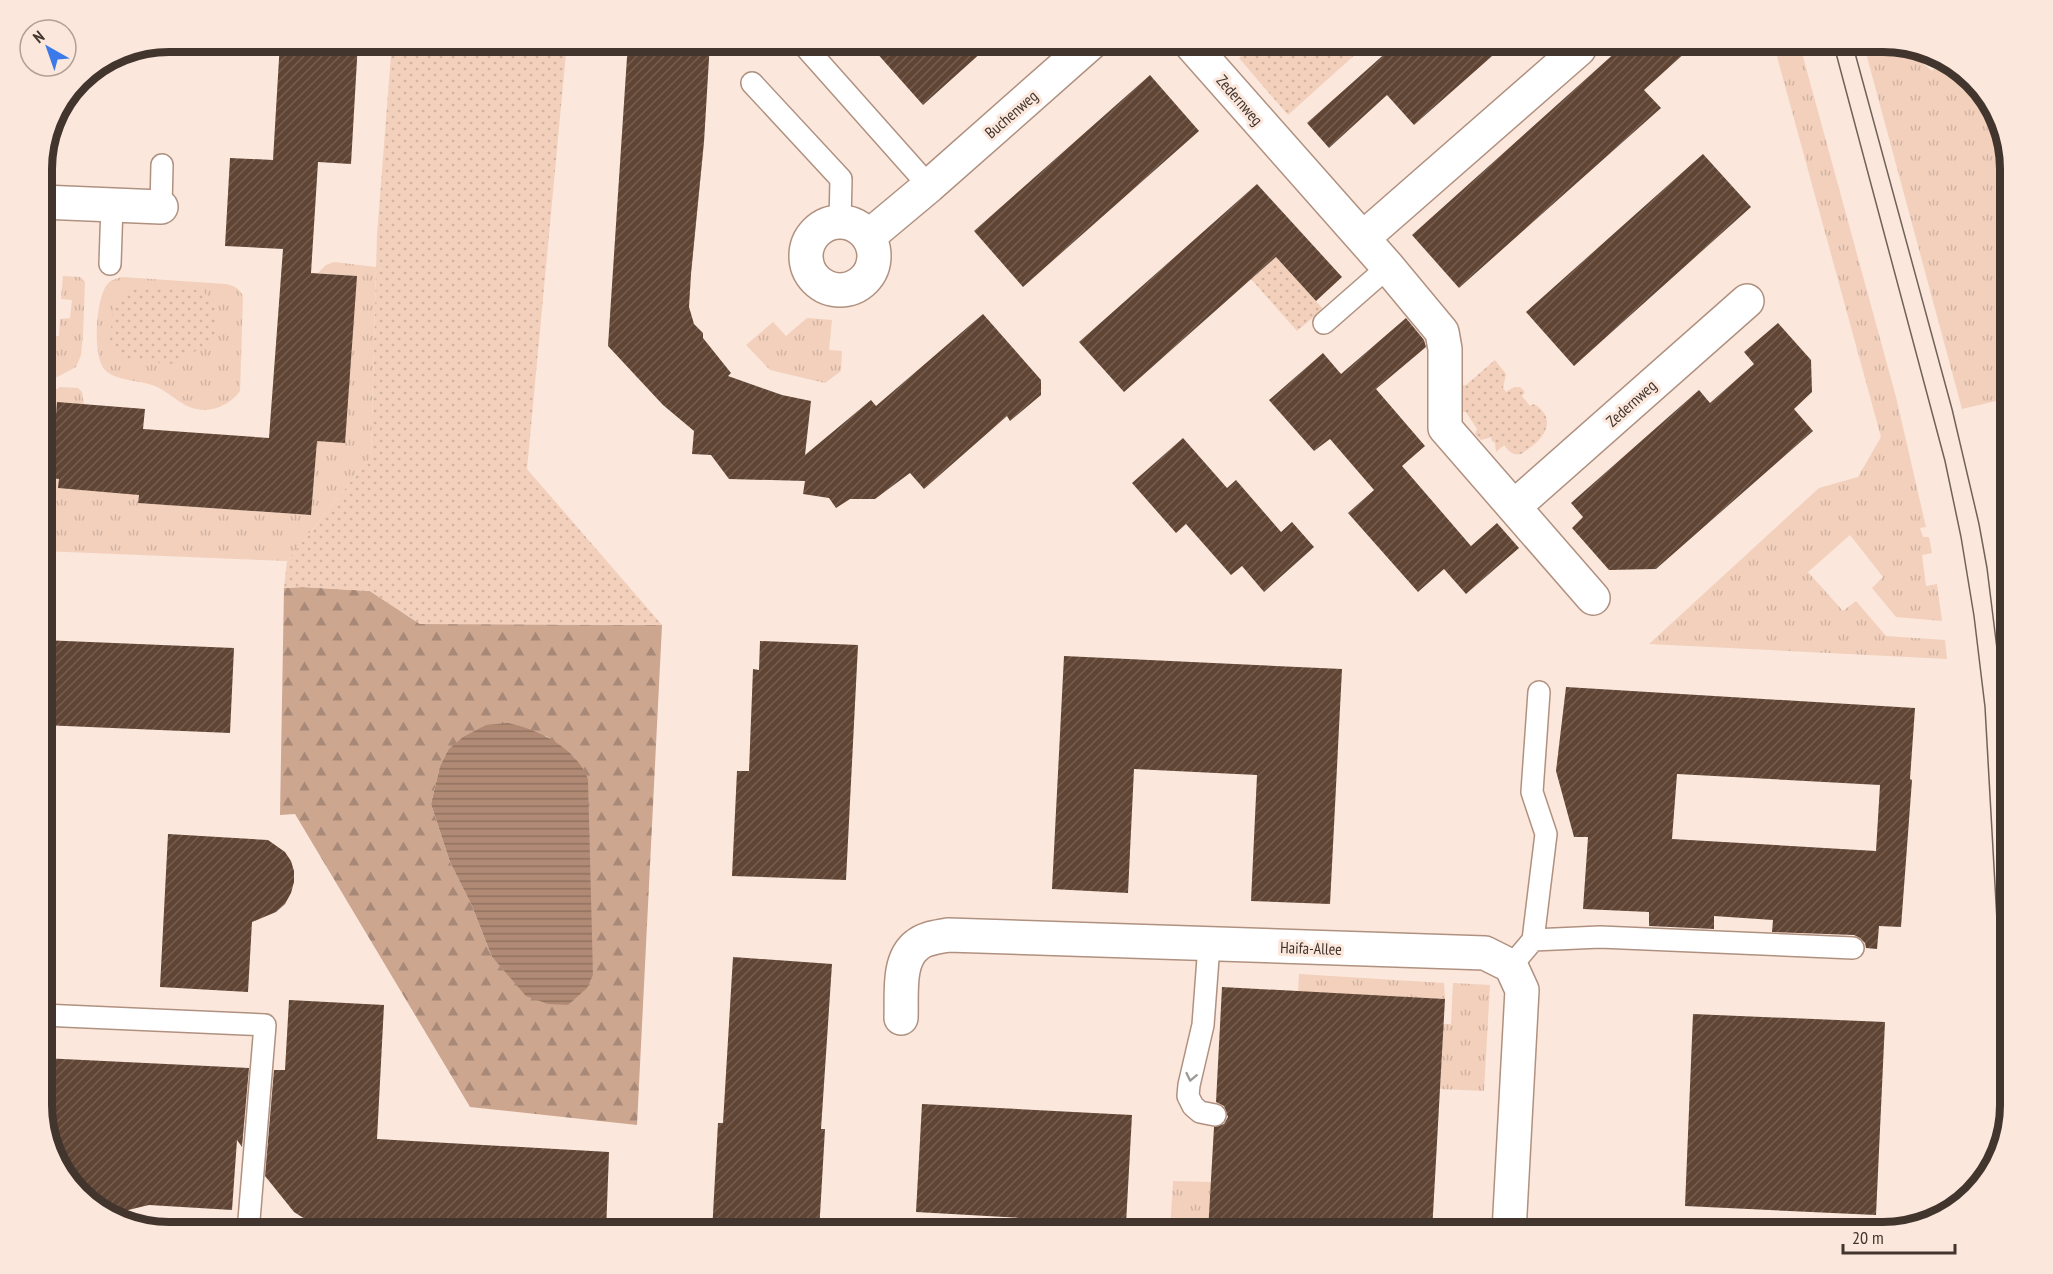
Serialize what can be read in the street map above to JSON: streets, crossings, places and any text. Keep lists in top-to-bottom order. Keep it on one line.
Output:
{"streets":{"street":["Zedernweg","Buchenweg","Haifa-Allee"]},"scale_bar":"20 m","north":"top left"}
